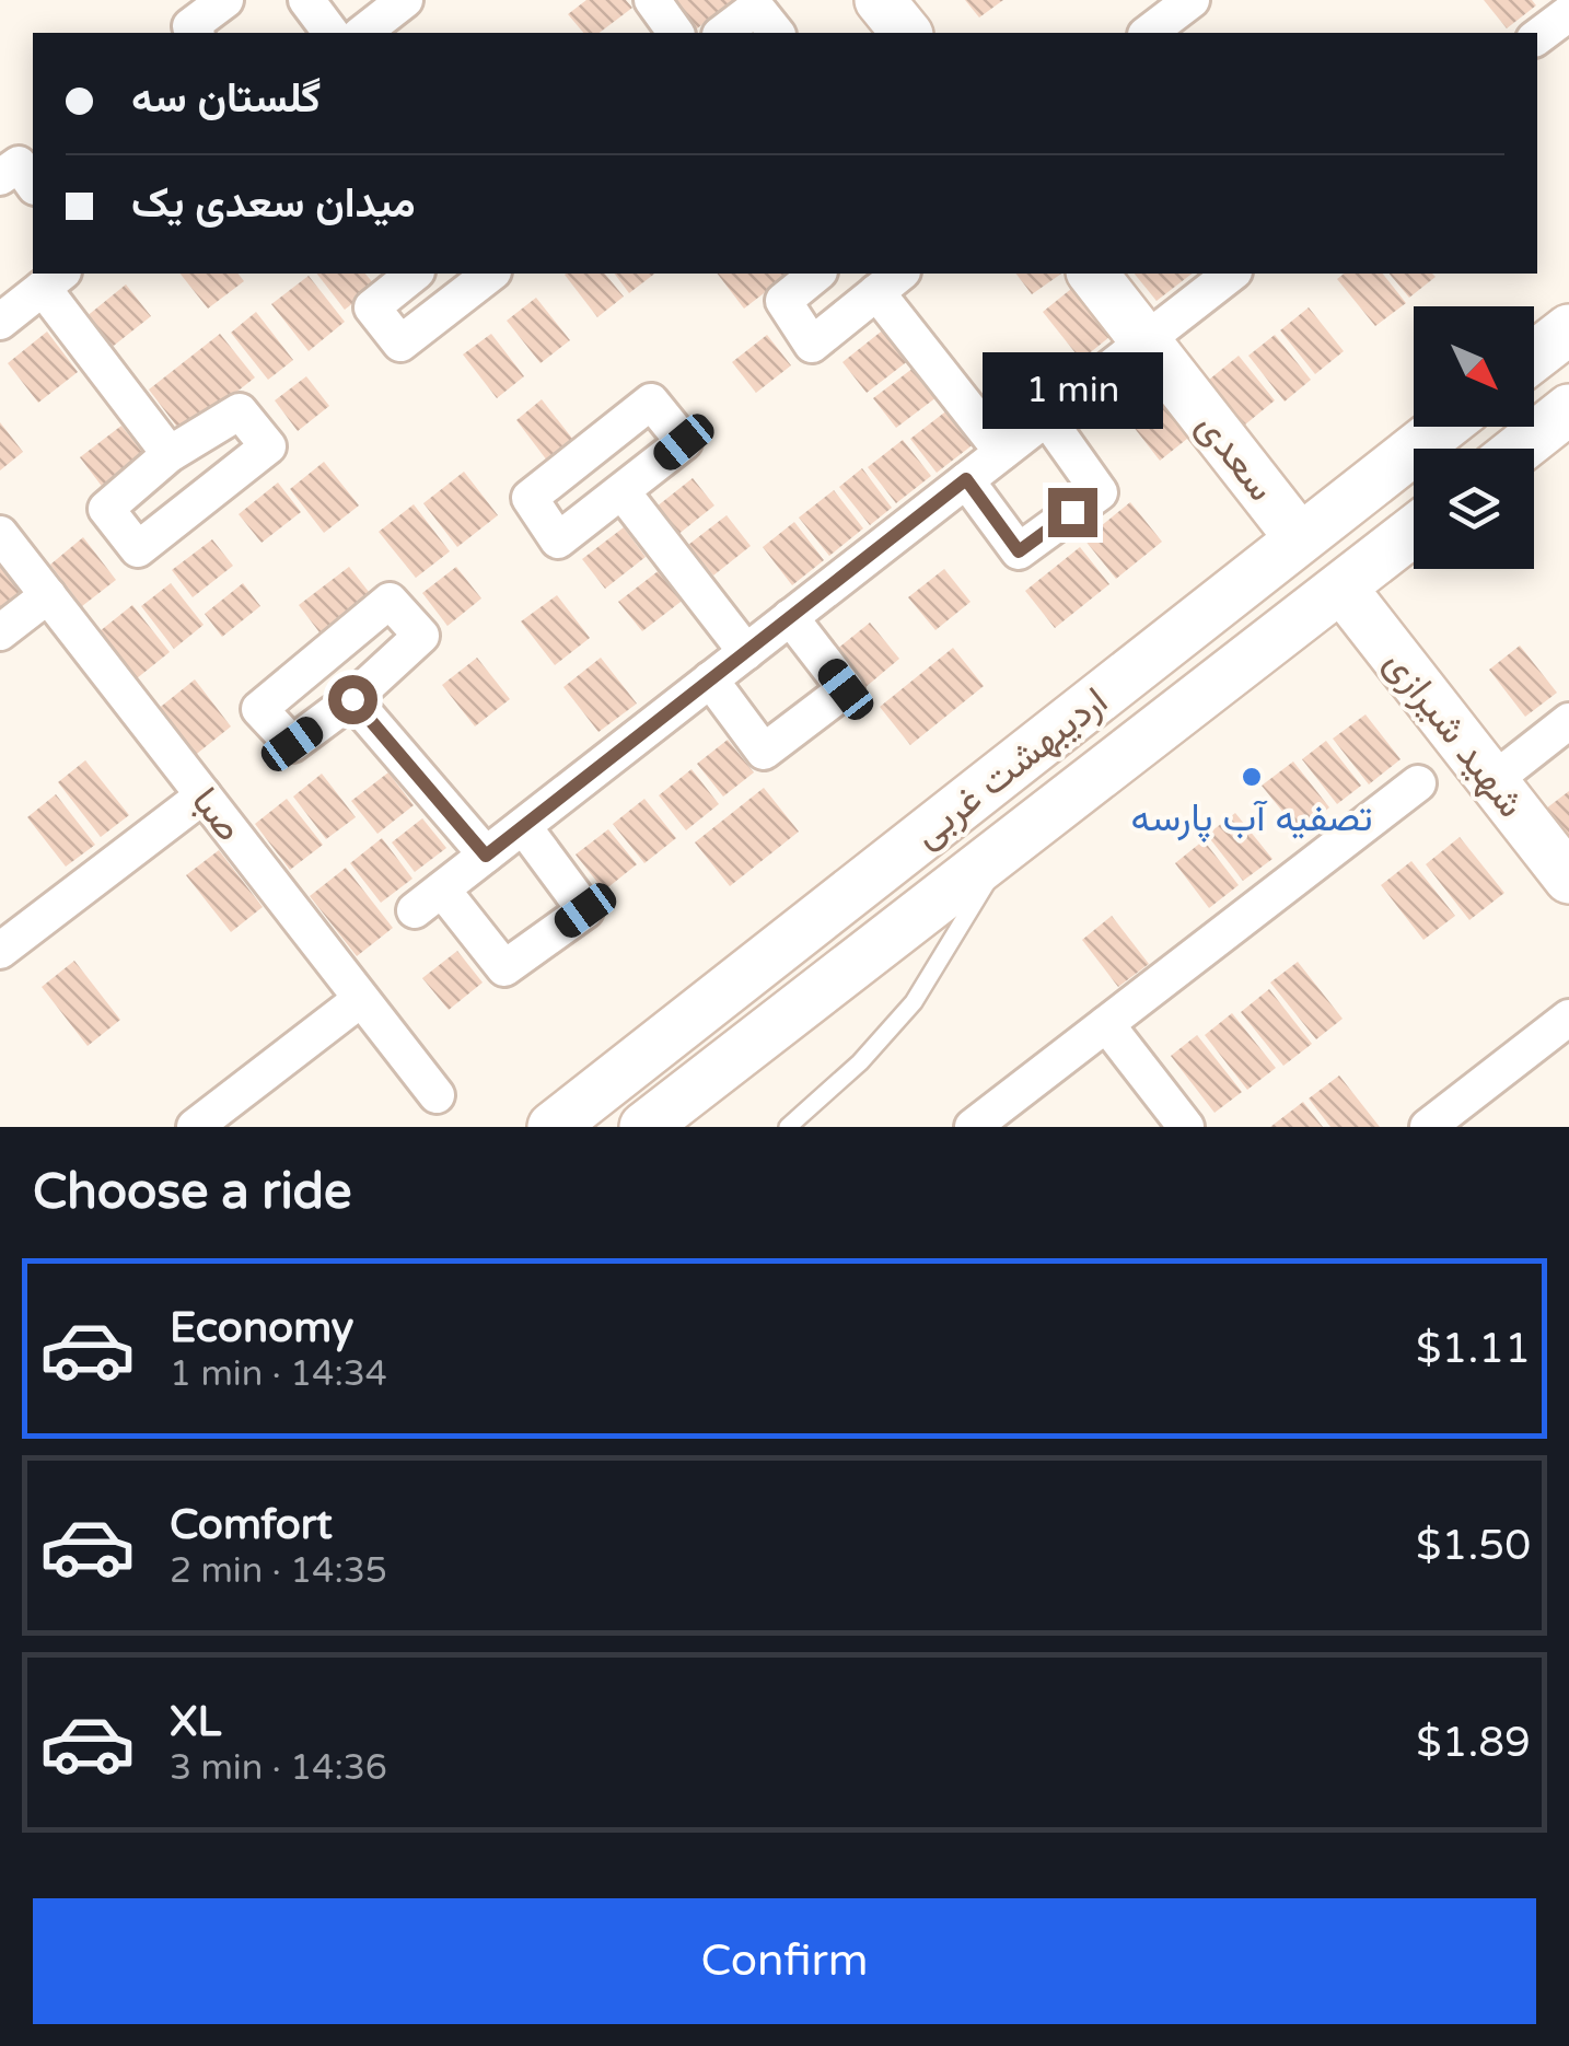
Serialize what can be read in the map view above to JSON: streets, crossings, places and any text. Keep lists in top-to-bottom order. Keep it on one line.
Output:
{"streets":{"main road":["سعدی","شهید شیرازی","اردیبهشت غربی"],"street":["صبا"]},"crossings":[["سعدی","اردیبهشت غربی"],["شهید شیرازی","اردیبهشت غربی"]],"places":["تصفیه آب پارسه"],"north":"bottom right","page":{"banner":["گلستان سه","میدان سعدی یک"],"bubble":"1 min","heading":"Choose a ride","list":[{"name":"Economy","note":"1 min · 14:34","value":"$1.11"},{"name":"Comfort","note":"2 min · 14:35","value":"$1.50"},{"name":"XL","note":"3 min · 14:36","value":"$1.89"}],"buttons":"Confirm"}}
